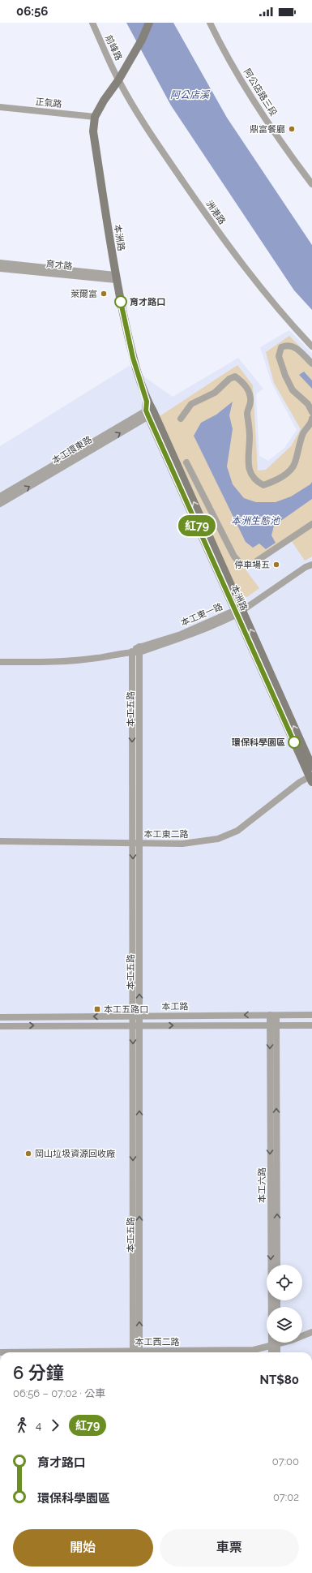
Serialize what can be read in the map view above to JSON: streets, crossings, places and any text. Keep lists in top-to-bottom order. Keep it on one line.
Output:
{"streets":{"main road":["本洲路"],"street":["前峰路","阿公店路三段","正氣路","洲港路","育才路","本工環東路","本工東一路","本工五路","本工東二路","本工路","本工六路","本工西二路"]},"crossings":[["前峰路","洲港路"],["前峰路","本洲路"],["正氣路","本洲路"],["洲港路","本洲路"],["本洲路","育才路"],["本洲路","本工環東路"],["本洲路","本工東一路"],["本洲路","本工東二路"],["本工東一路","本工五路"],["本工五路","本工東二路"],["本工五路","本工路"],["本工路","本工六路"]],"water":["阿公店溪","本洲生態池"],"places":{"other":["鼎富餐廳","萊爾富","育才路口","停車場五","環保科學園區","岡山垃圾資源回收廠"],"transit":["本工五路口"]},"lines":["bus line 紅79"],"page":{"status":"06:56","on_map":"紅79","heading":["6 分鐘","06:56 – 07:02 · 公車","NT$80"],"legs":["4","紅79"],"list":[{"name":"育才路口","value":"07:00"},{"name":"環保科學園區","value":"07:02"}],"buttons":["開始","車票"]}}
